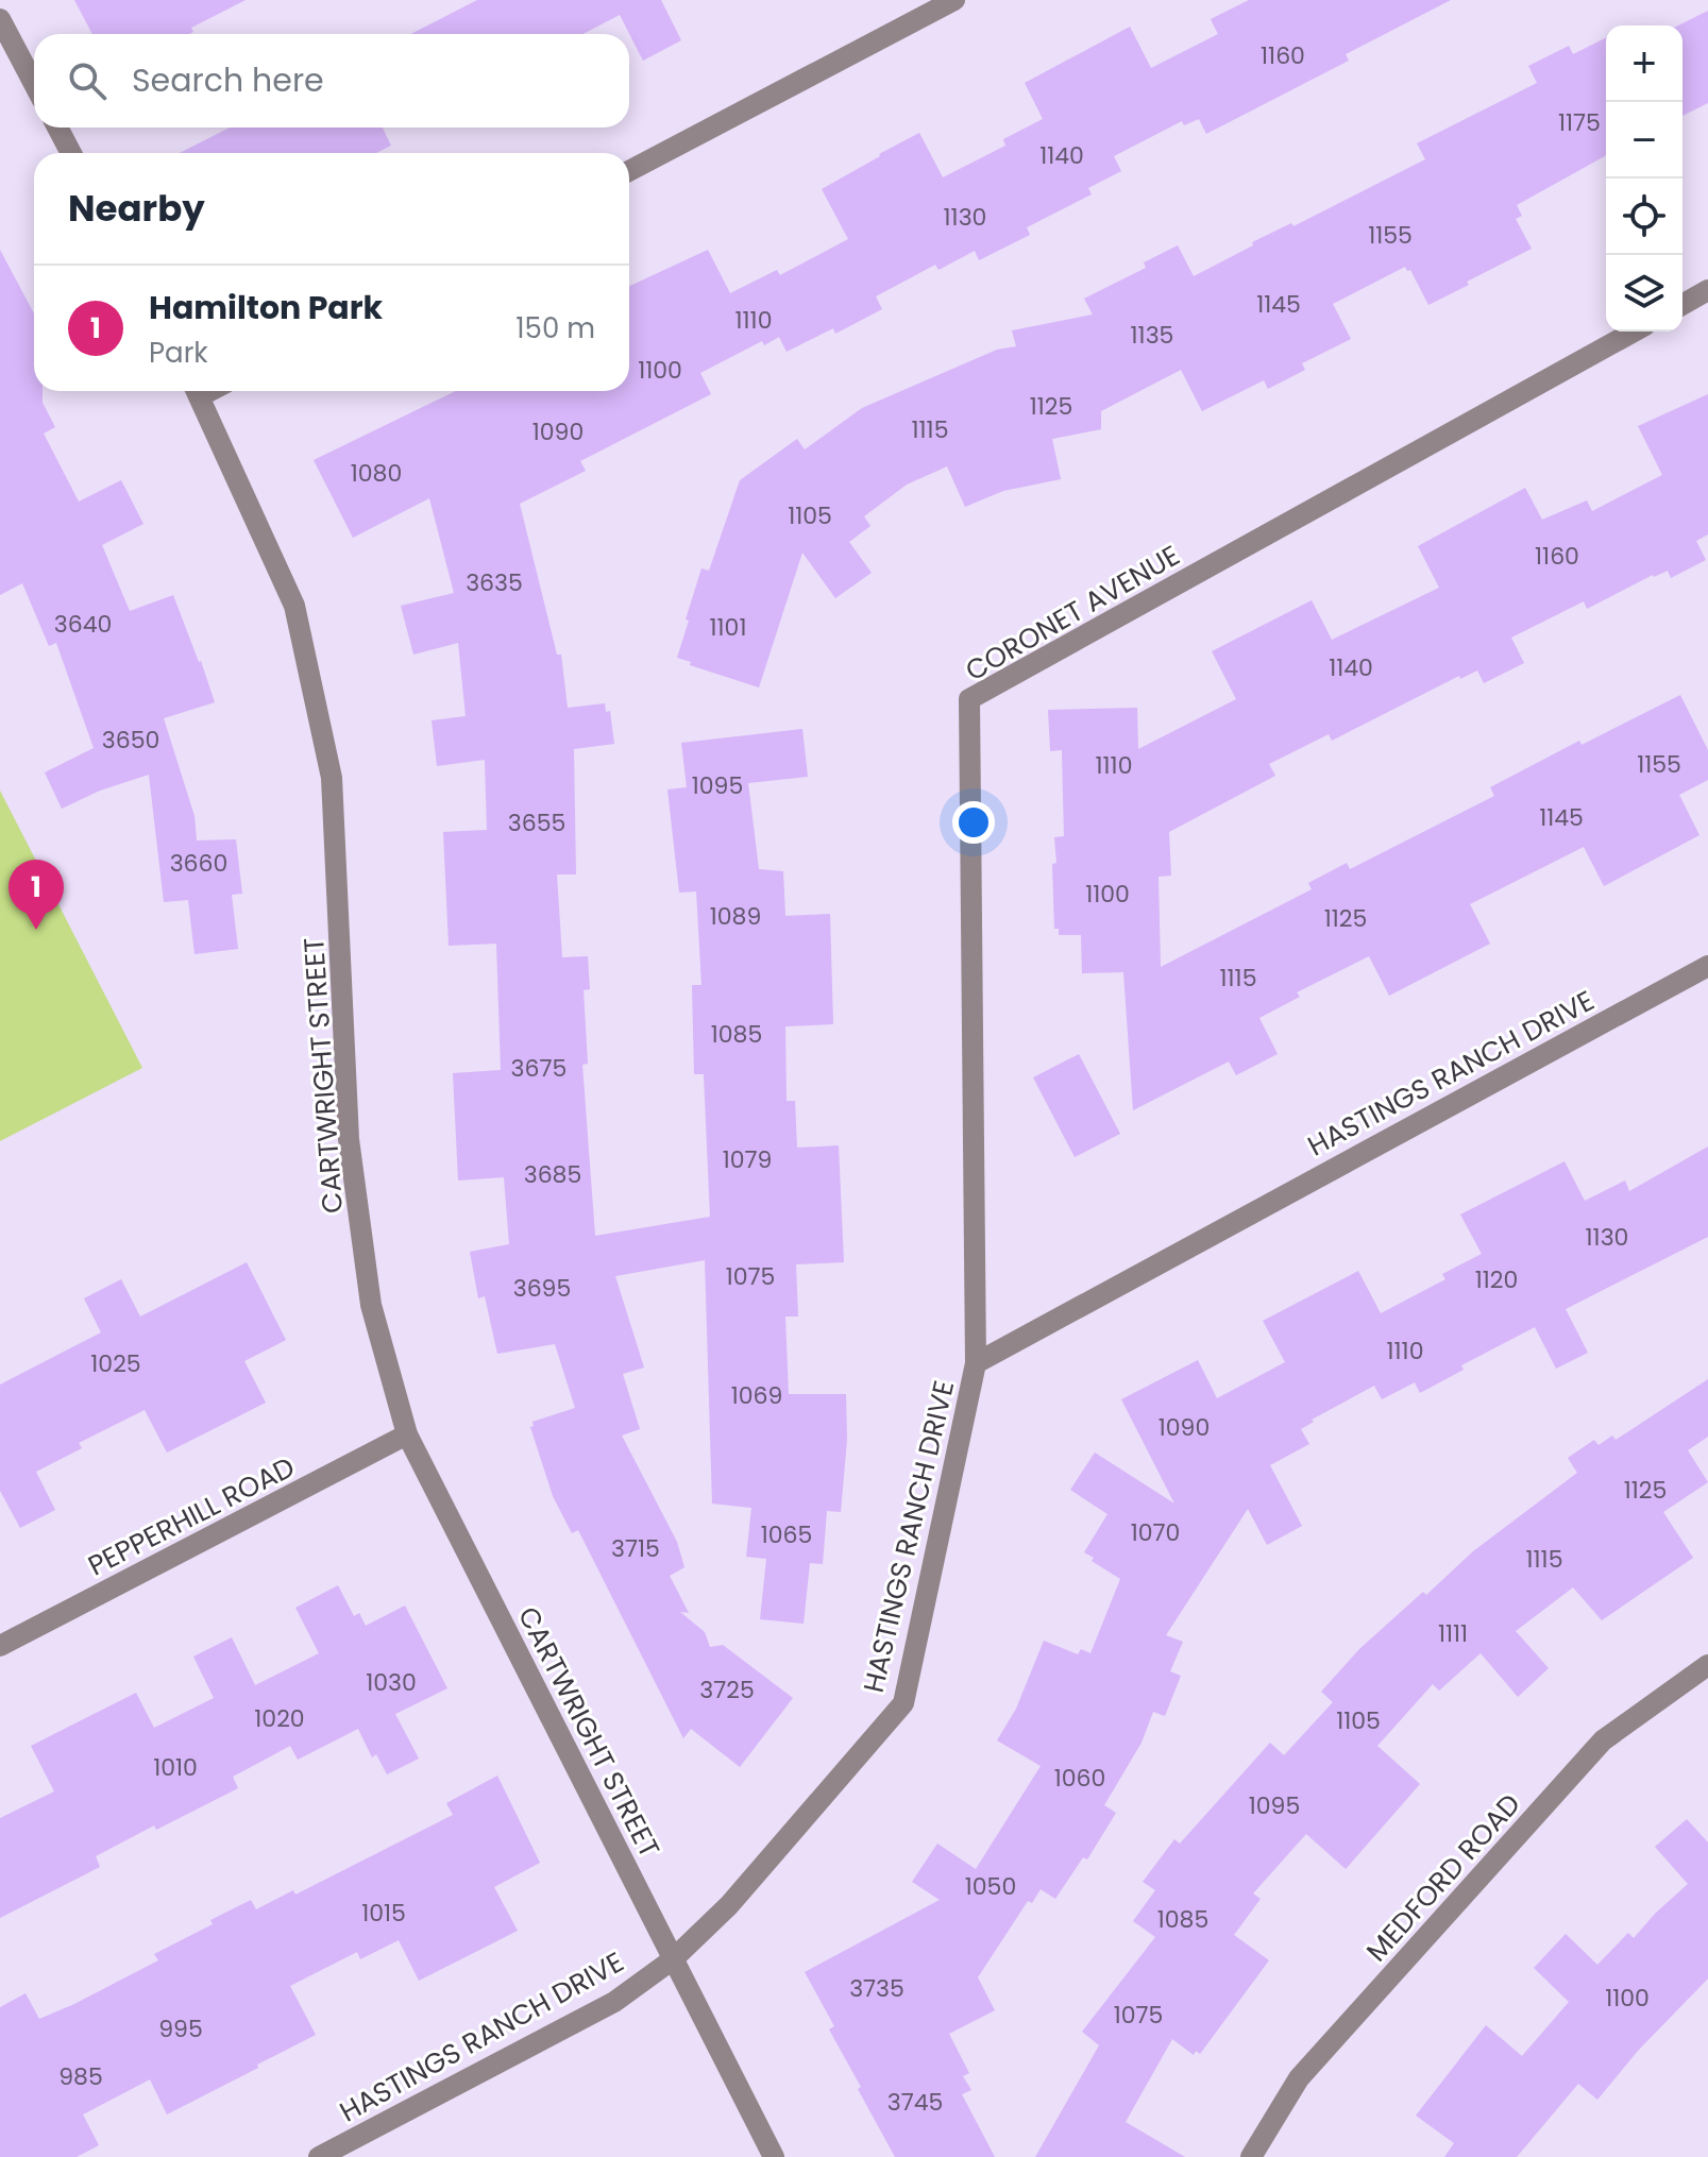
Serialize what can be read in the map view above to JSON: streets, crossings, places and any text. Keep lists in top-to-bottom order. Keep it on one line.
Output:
{"streets":{"street":["CORONET AVENUE","HASTINGS RANCH DRIVE","CARTWRIGHT STREET","PEPPERHILL ROAD","MEDFORD ROAD"]},"crossings":[["CORONET AVENUE","HASTINGS RANCH DRIVE"],["HASTINGS RANCH DRIVE","CARTWRIGHT STREET"],["CARTWRIGHT STREET","PEPPERHILL ROAD"]],"house_numbers":["1160","1175","1140","1130","1155","1145","1110","1135","1100","1125","1115","1090","1080","1105","1160","3635","3640","1101","1140","3650","1155","1110","1095","1145","3655","3660","1100","1089","1125","1115","1085","3675","1079","3685","1130","1075","1120","3695","1110","1025","1069","1090","1125","1070","1065","3715","1115","1111","1030","3725","1020","1105","1010","1060","1095","1050","1015","1085","3735","1100","1075","995","985","3745"],"page":{"map_buttons":["+","−"],"search":"Search here","heading":"Nearby","list":[{"mark":"1","name":"Hamilton Park","note":"Park","value":"150 m"}],"pins":"1"}}
